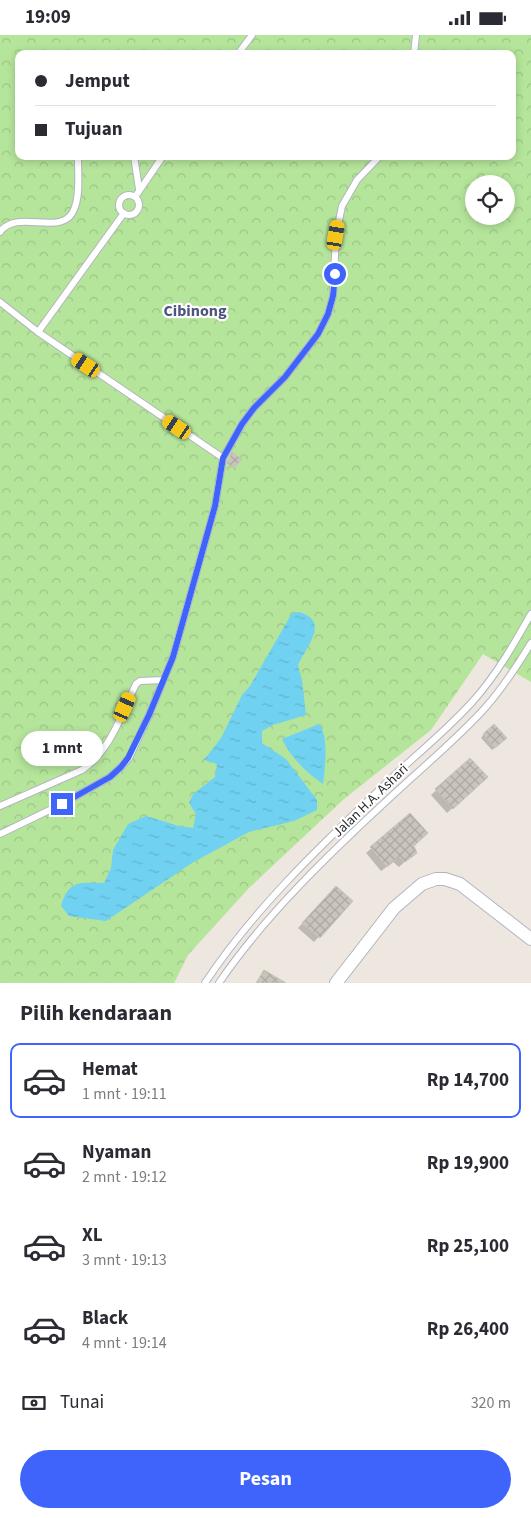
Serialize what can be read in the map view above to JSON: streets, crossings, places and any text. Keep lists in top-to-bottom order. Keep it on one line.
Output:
{"streets":{"lane":["Jalan H.A. Ashari"]},"districts":["Cibinong"],"page":{"status":"19:09","banner":["Jemput","Tujuan"],"bubble":"1 mnt","heading":"Pilih kendaraan","list":[{"name":"Hemat","note":"1 mnt · 19:11","value":"Rp 14,700"},{"name":"Nyaman","note":"2 mnt · 19:12","value":"Rp 19,900"},{"name":"XL","note":"3 mnt · 19:13","value":"Rp 25,100"},{"name":"Black","note":"4 mnt · 19:14","value":"Rp 26,400"}],"pay":["Tunai","320 m"],"buttons":"Pesan"}}
